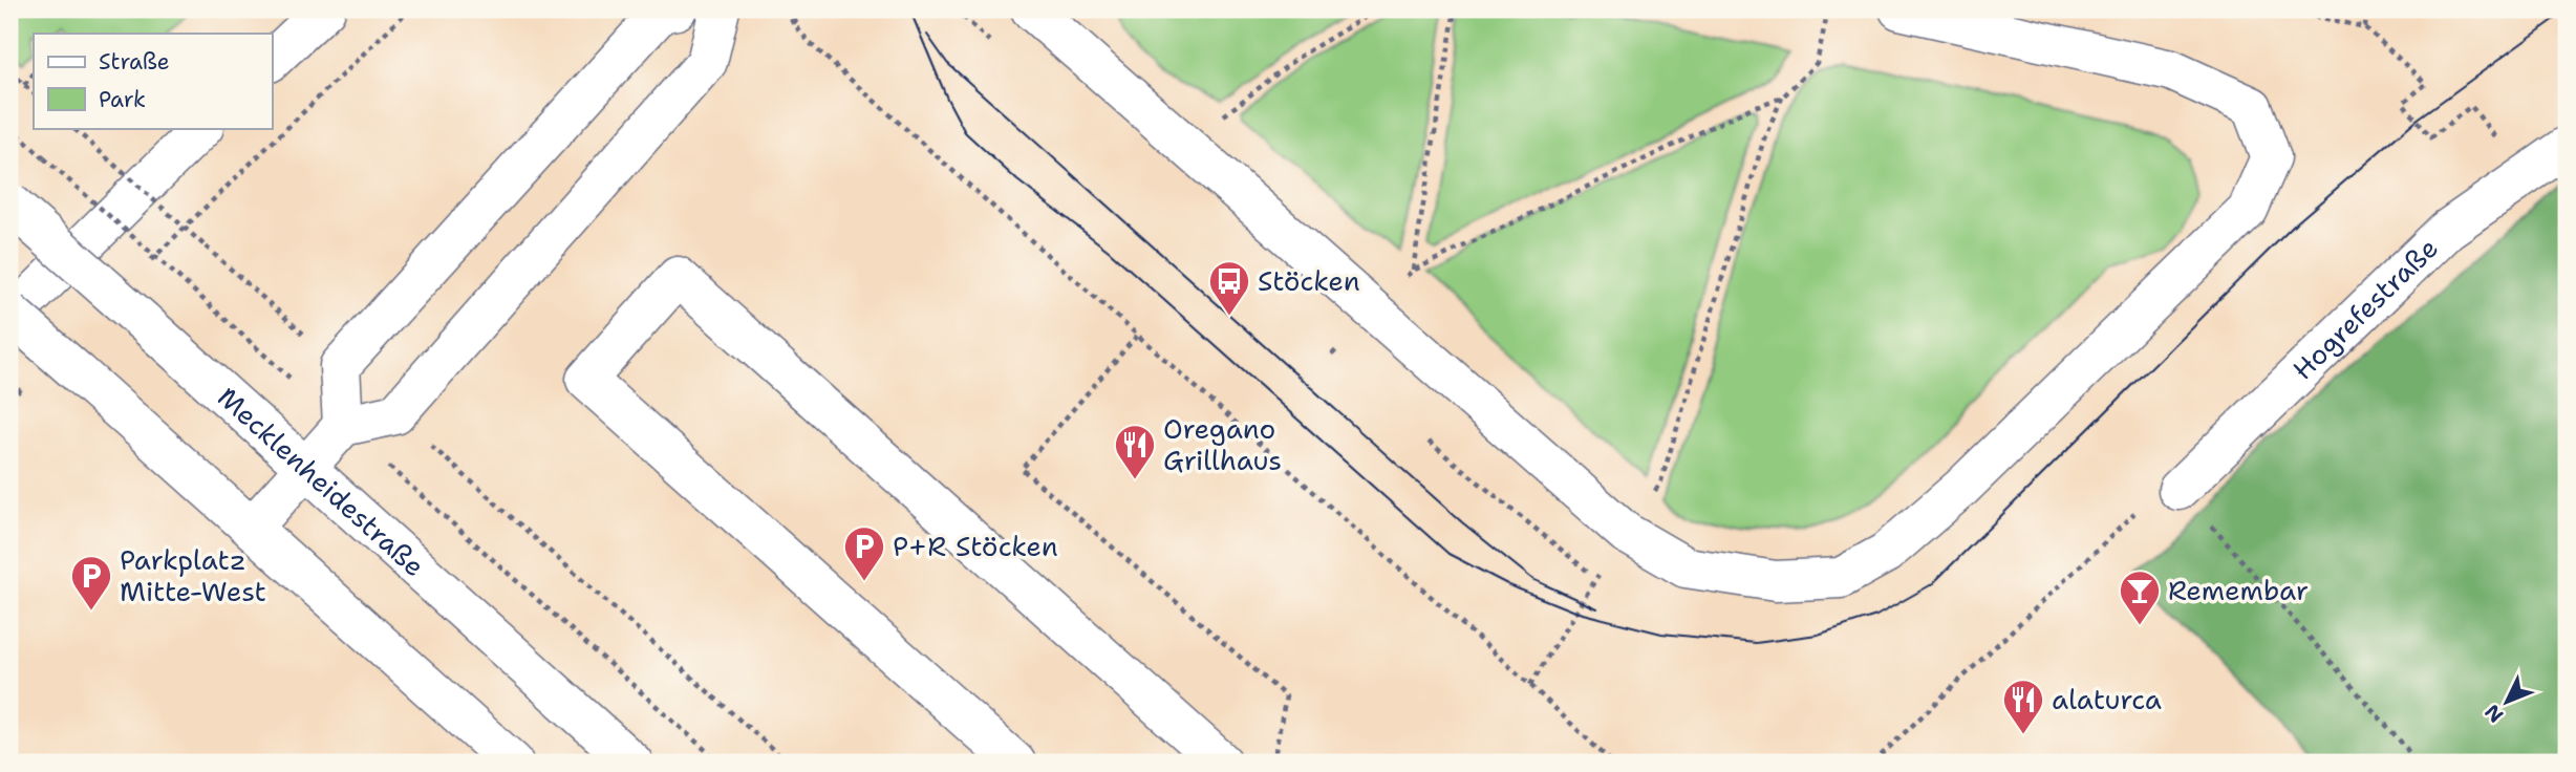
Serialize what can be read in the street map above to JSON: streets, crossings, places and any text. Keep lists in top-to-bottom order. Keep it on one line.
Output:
{"streets":{"main road":["Hogrefestraße","Mecklenheidestraße"]},"places":{"bus stop":["Stöcken"],"restaurant":["Oregano Grillhaus","alaturca"],"parking":["P+R Stöcken","Parkplatz Mitte-West"],"bar":["Remembar"]},"legend":["Straße","Park"],"north":"bottom left"}
